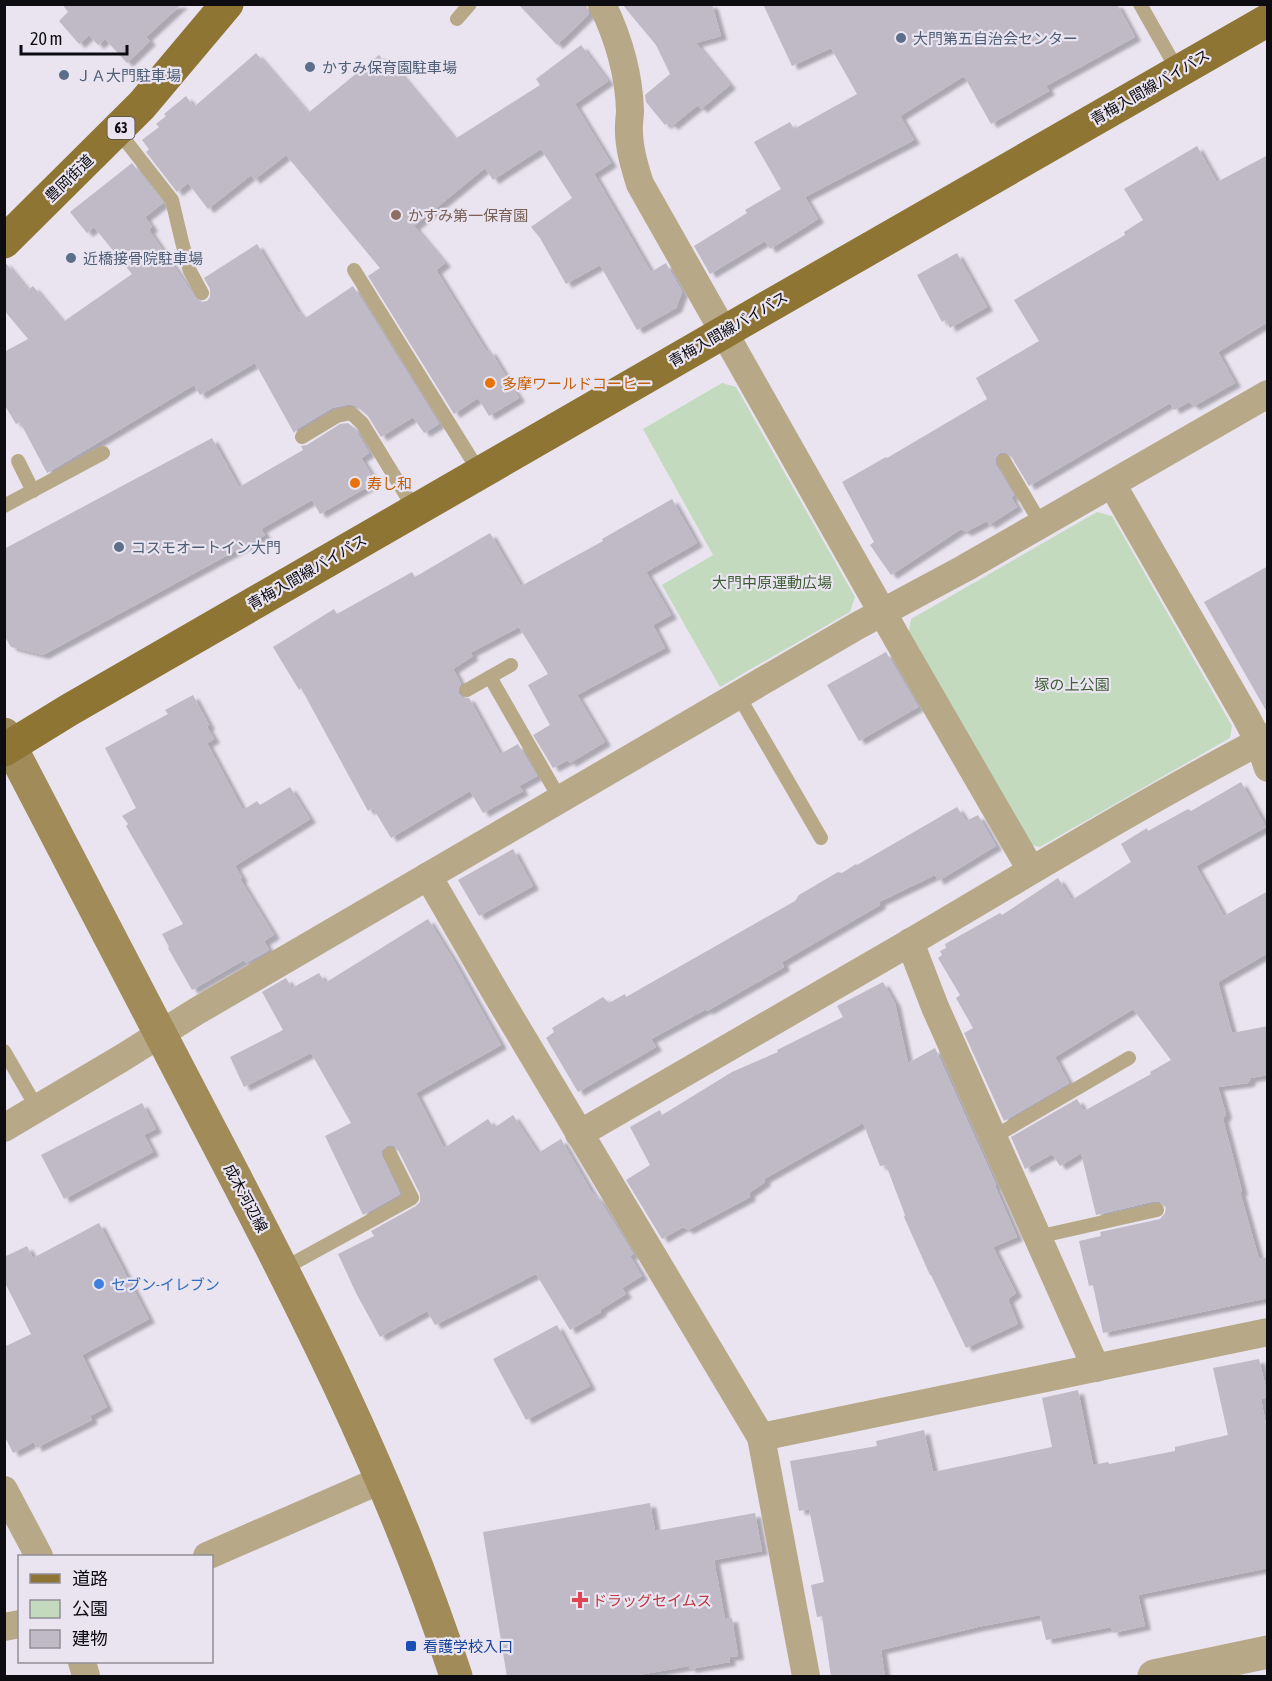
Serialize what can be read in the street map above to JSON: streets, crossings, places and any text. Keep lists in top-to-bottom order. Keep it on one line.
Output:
{"streets":{"main road":["青梅入間線バイパス","63","豊岡街道","成木河辺線"]},"crossings":[["青梅入間線バイパス","成木河辺線"]],"parks":["大門中原運動広場","塚の上公園"],"places":{"other":["大門第五自治会センター","かすみ保育園駐車場","ＪＡ大門駐車場","かすみ第一保育園","近橋接骨院駐車場","多摩ワールドコーヒー","寿し和","コスモオートイン大門","セブン-イレブン"],"health":["ドラッグセイムス"],"transit":["看護学校入口"]},"legend":["道路","公園","建物"],"scale_bar":"20 m"}
